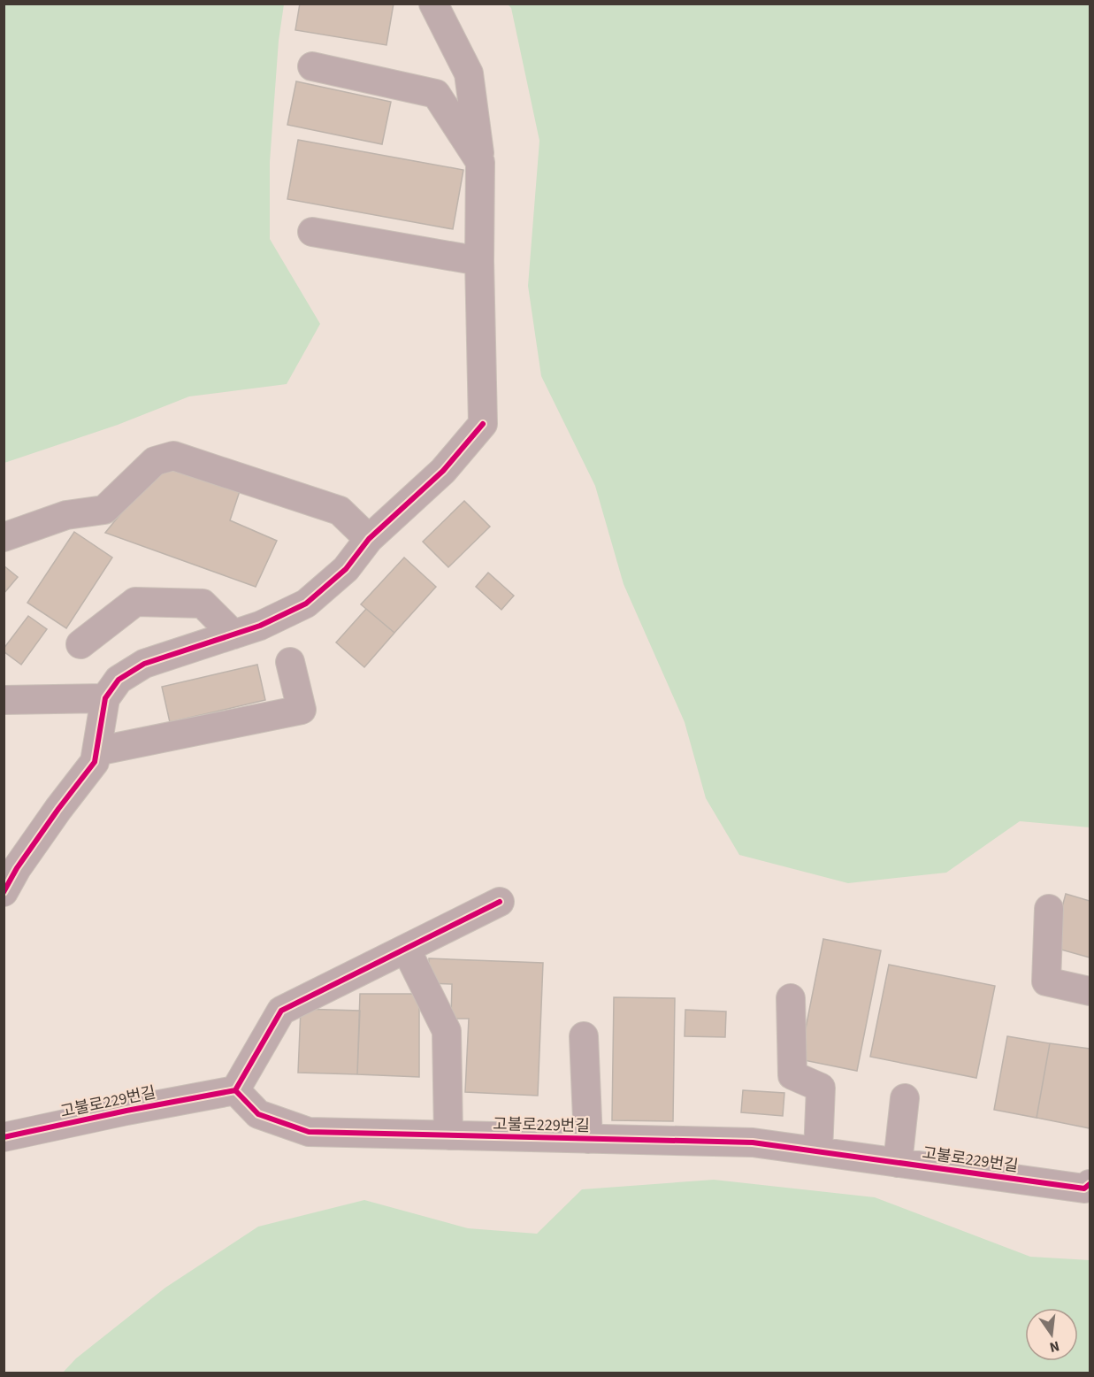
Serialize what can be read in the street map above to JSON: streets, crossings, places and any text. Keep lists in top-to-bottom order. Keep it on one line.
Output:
{"streets":{"street":["고불로229번길"]},"north":"bottom"}
